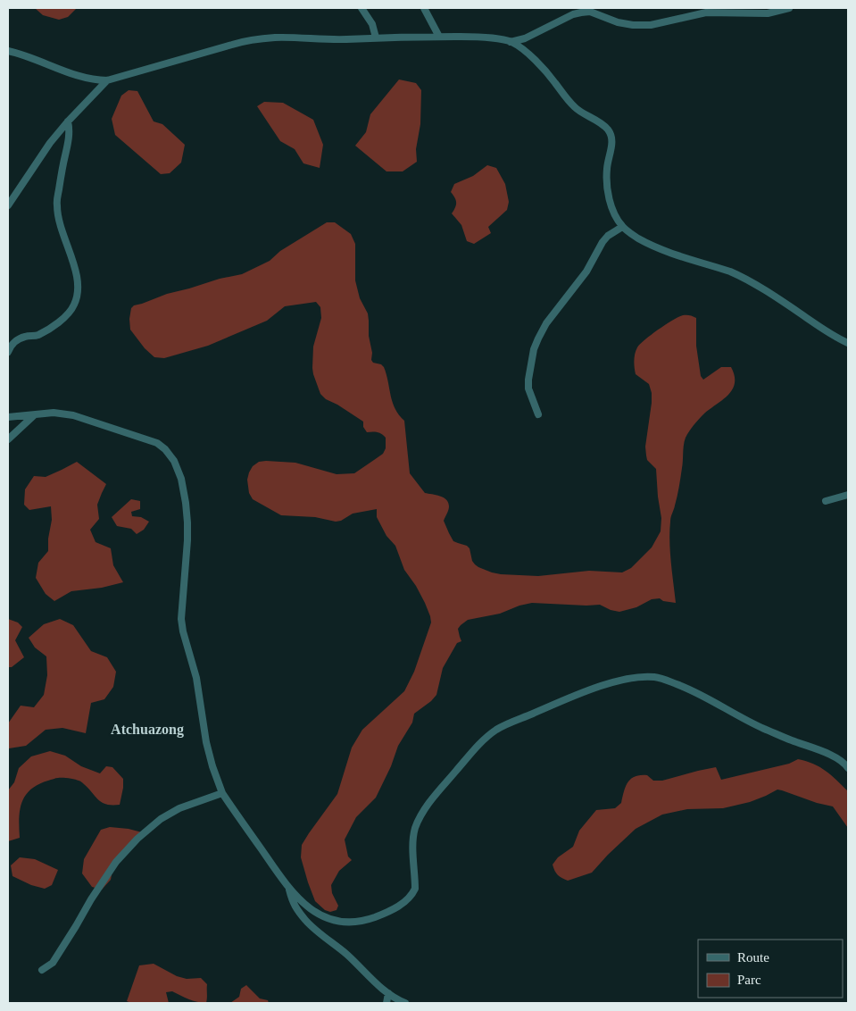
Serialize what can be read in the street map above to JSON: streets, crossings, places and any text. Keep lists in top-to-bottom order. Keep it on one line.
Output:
{"districts":["Atchuazong"],"legend":["Route","Parc"]}
